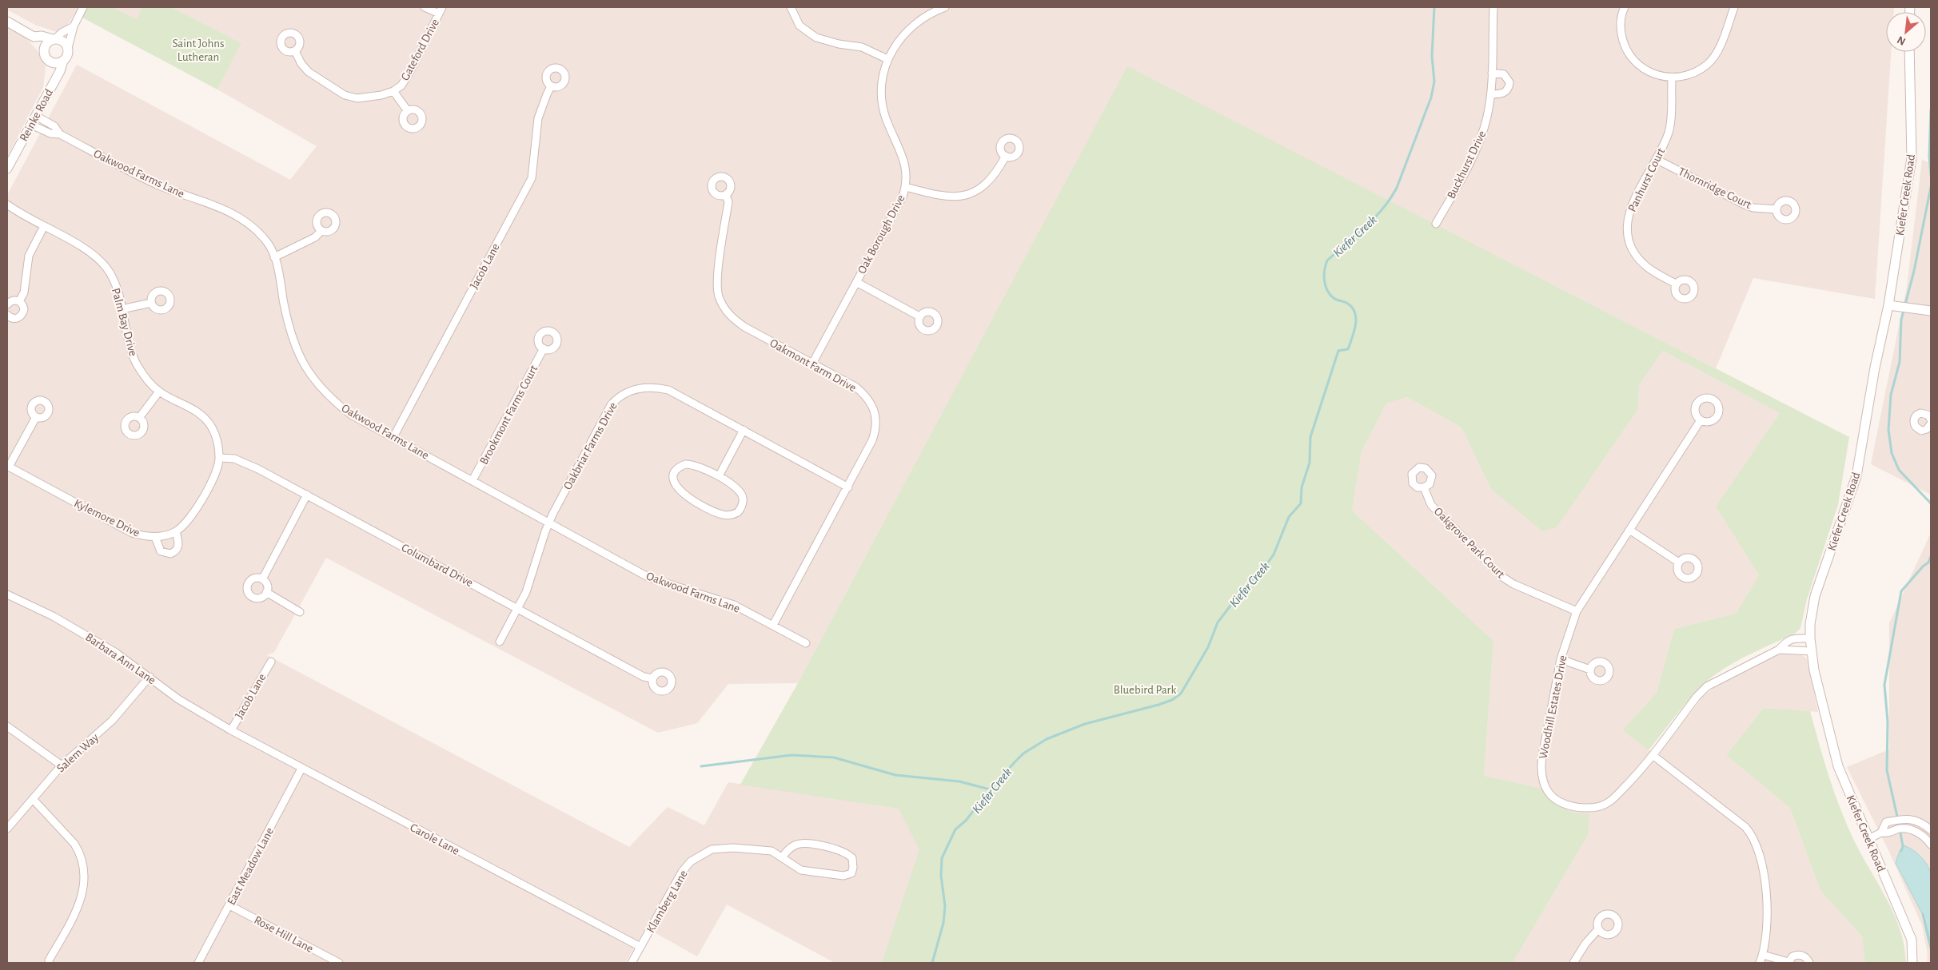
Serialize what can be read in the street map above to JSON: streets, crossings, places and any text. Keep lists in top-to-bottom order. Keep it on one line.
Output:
{"streets":{"street":["Gateford Drive","Reinke Road","Buckhurst Drive","Oakwood Farms Lane","Panhurst Court","Thornridge Court","Kiefer Creek Road","Oak Borough Drive","Jacob Lane","Palm Bay Drive","Oakmont Farm Drive","Brookmont Farms Court","Oakbriar Farms Drive","Kylemore Drive","Oakgrove Park Court","Columbard Drive","Barbara Ann Lane","Woodhill Estates Drive","Salem Way","Carole Lane","East Meadow Lane","Klamberg Lane","Rose Hill Lane"]},"crossings":[["Reinke Road","Oakwood Farms Lane"],["Oakwood Farms Lane","Jacob Lane"],["Oakwood Farms Lane","Oakmont Farm Drive"],["Oakwood Farms Lane","Brookmont Farms Court"],["Oakwood Farms Lane","Oakbriar Farms Drive"],["Panhurst Court","Thornridge Court"],["Kiefer Creek Road","Woodhill Estates Drive"],["Oak Borough Drive","Oakmont Farm Drive"],["Jacob Lane","Barbara Ann Lane"],["Jacob Lane","Carole Lane"],["Palm Bay Drive","Kylemore Drive"],["Palm Bay Drive","Columbard Drive"],["Oakmont Farm Drive","Oakbriar Farms Drive"],["Oakbriar Farms Drive","Columbard Drive"],["Kylemore Drive","Columbard Drive"],["Oakgrove Park Court","Woodhill Estates Drive"],["Barbara Ann Lane","Salem Way"],["Barbara Ann Lane","Carole Lane"],["Carole Lane","East Meadow Lane"],["Carole Lane","Klamberg Lane"],["East Meadow Lane","Rose Hill Lane"]],"water":["Kiefer Creek"],"parks":["Saint Johns Lutheran","Bluebird Park"],"north":"bottom left"}
